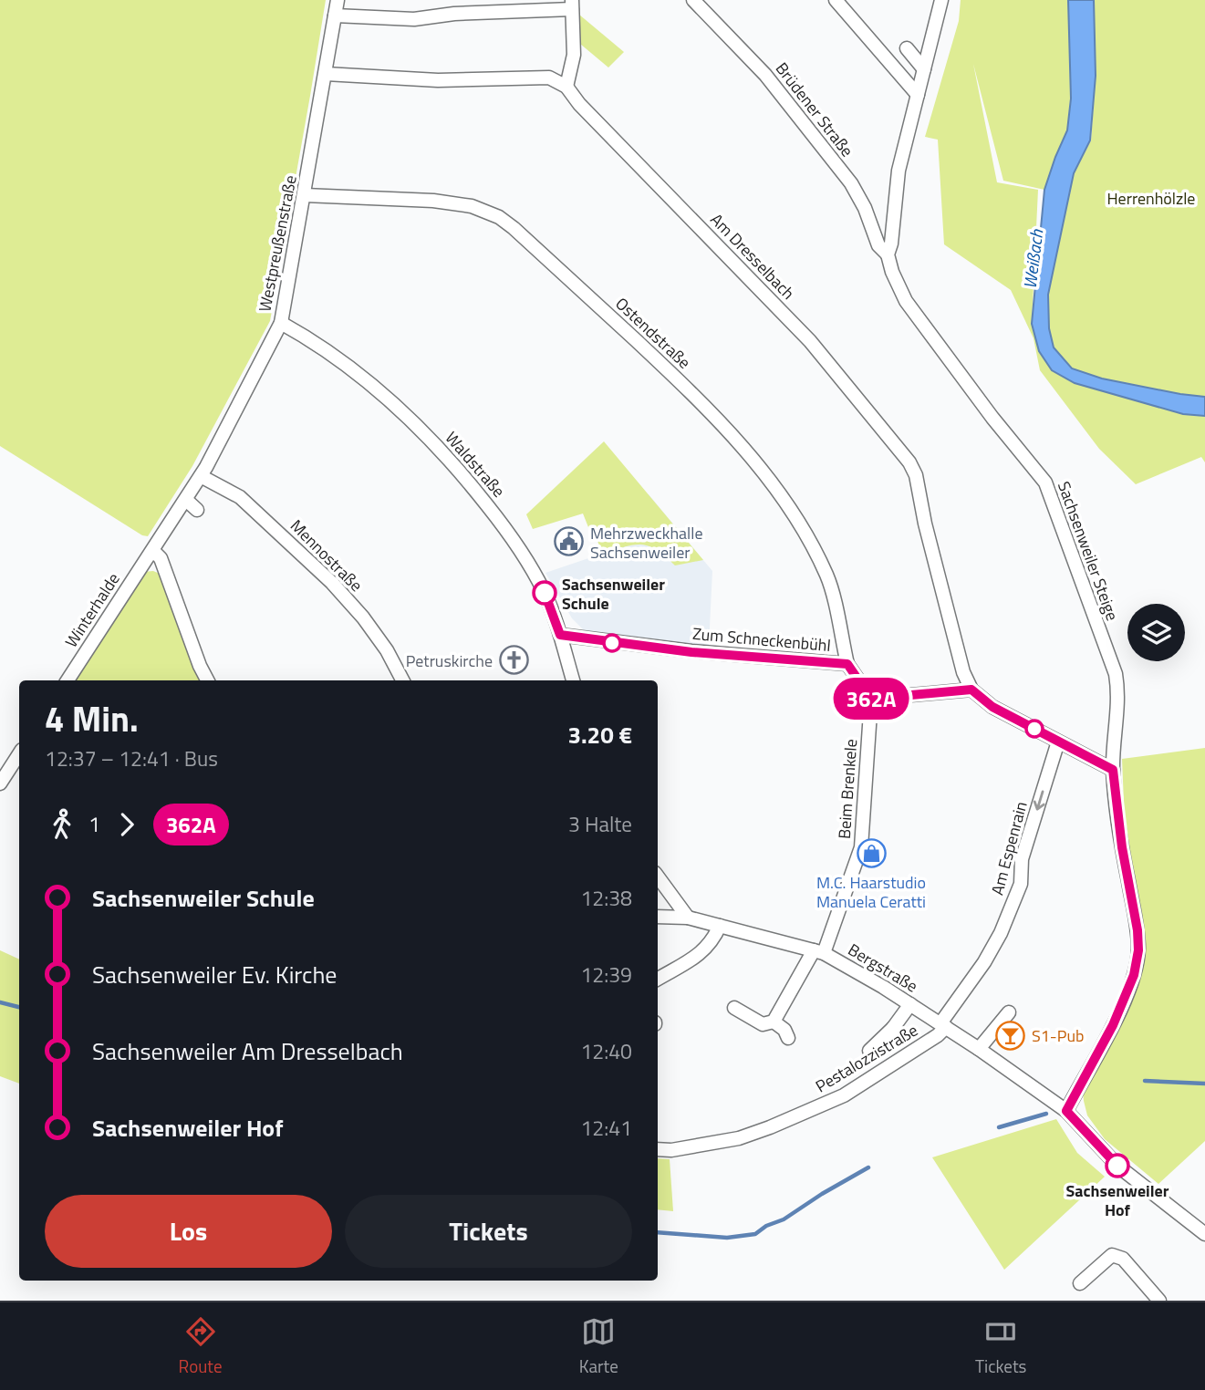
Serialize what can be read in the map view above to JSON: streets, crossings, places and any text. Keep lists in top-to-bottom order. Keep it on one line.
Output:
{"streets":{"street":["Brüdener Straße","Westpreußenstraße","Am Dresselbach","Ostendstraße","Waldstraße","Sachsenweiler Steige","Mennostraße","Winterhalde","Zum Schneckenbühl","Beim Brenkele","Am Espenrain","Bergstraße","Pestalozzistraße"]},"crossings":[["Brüdener Straße","Sachsenweiler Steige"],["Westpreußenstraße","Ostendstraße"],["Westpreußenstraße","Waldstraße"],["Westpreußenstraße","Mennostraße"],["Westpreußenstraße","Winterhalde"],["Ostendstraße","Zum Schneckenbühl"],["Waldstraße","Zum Schneckenbühl"],["Sachsenweiler Steige","Bergstraße"],["Zum Schneckenbühl","Beim Brenkele"],["Beim Brenkele","Bergstraße"],["Am Espenrain","Bergstraße"],["Am Espenrain","Pestalozzistraße"],["Bergstraße","Pestalozzistraße"]],"one_way":["Am Espenrain"],"water":["Weißach"],"parks":["Herrenhölzle"],"places":{"public building":["Mehrzweckhalle Sachsenweiler"],"other":["Sachsenweiler Schule","Sachsenweiler Hof"],"church":["Petruskirche"],"shop":["M.C. Haarstudio Manuela Ceratti"],"bar":["S1-Pub"]},"lines":["bus line 362A"],"page":{"on_map":"362A","heading":["4 Min.","12:37 – 12:41 · Bus","3.20 €"],"legs":["1","362A","3 Halte"],"list":[{"name":"Sachsenweiler Schule","value":"12:38"},{"name":"Sachsenweiler Ev. Kirche","value":"12:39"},{"name":"Sachsenweiler Am Dresselbach","value":"12:40"},{"name":"Sachsenweiler Hof","value":"12:41"}],"buttons":["Los","Tickets"],"tabs":["Route","Karte","Tickets"]}}
